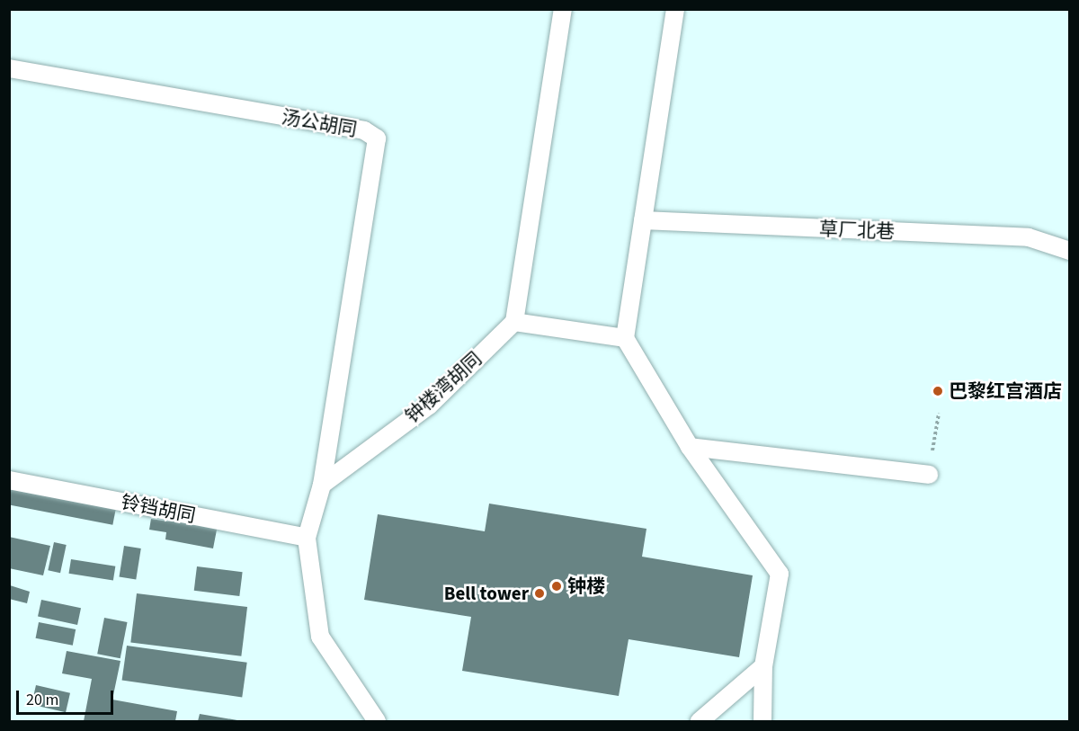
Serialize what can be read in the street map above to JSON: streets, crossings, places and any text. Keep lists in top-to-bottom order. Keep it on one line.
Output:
{"streets":{"lane":["汤公胡同","草厂北巷","钟楼湾胡同","铃铛胡同"]},"crossings":[["汤公胡同","钟楼湾胡同"]],"places":["巴黎红宫酒店","钟楼","Bell tower"],"scale_bar":"20 m"}
